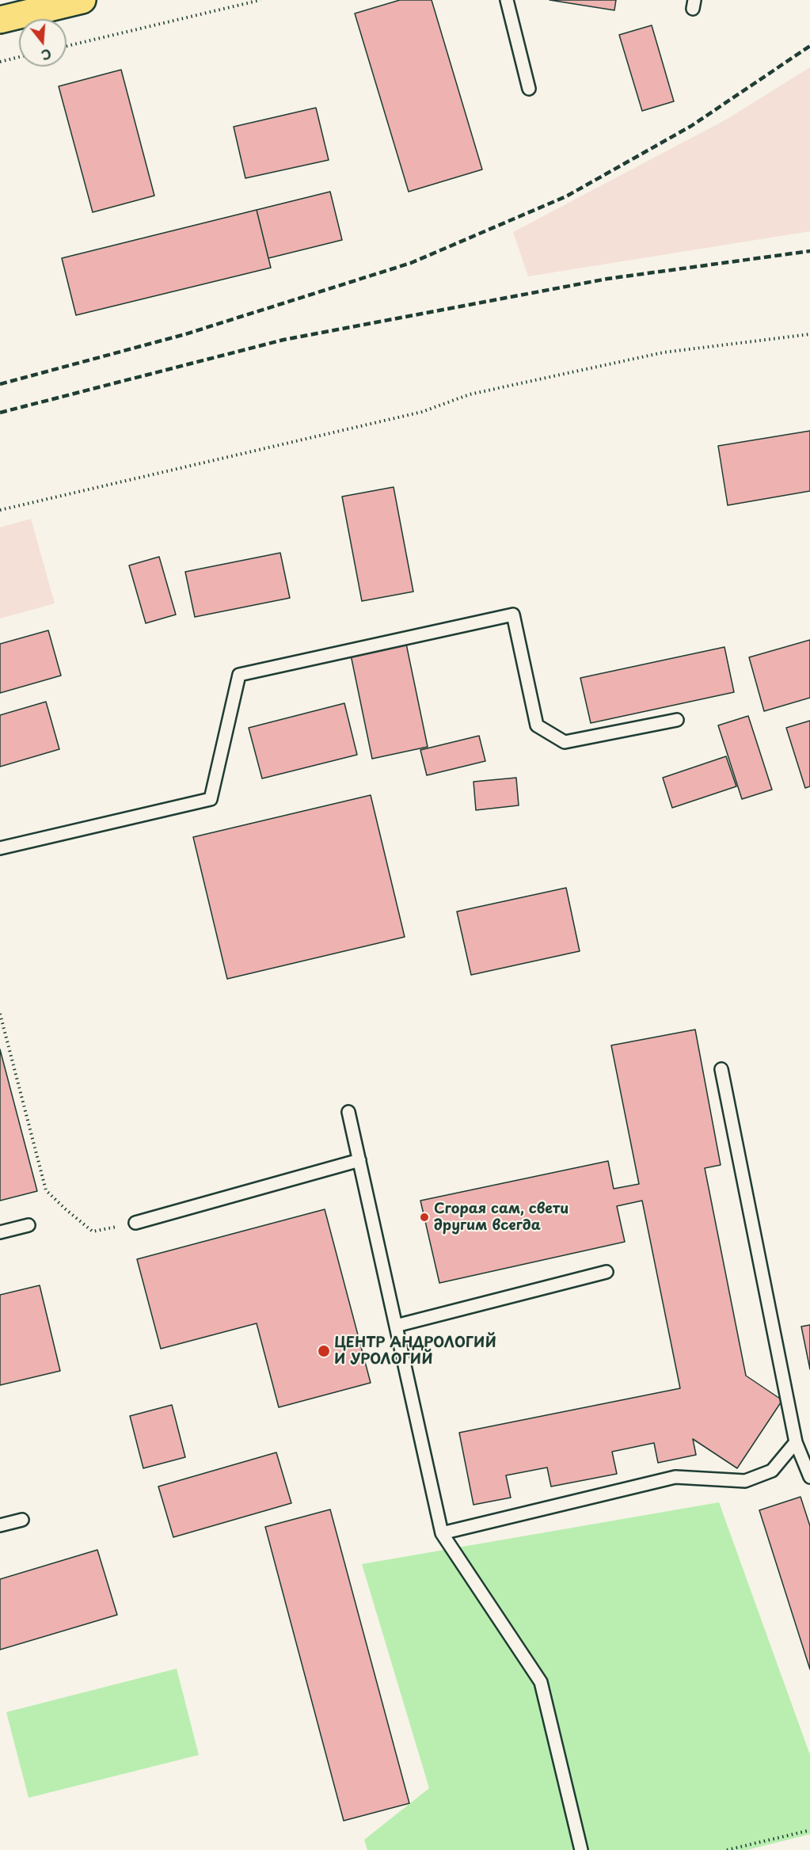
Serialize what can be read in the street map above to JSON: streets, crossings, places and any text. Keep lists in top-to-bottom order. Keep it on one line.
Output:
{"places":["Сгорая сам, свети другим всегда","ЦЕНТР АНДРОЛОГИЙ И УРОЛОГИЙ"],"north":"bottom"}
